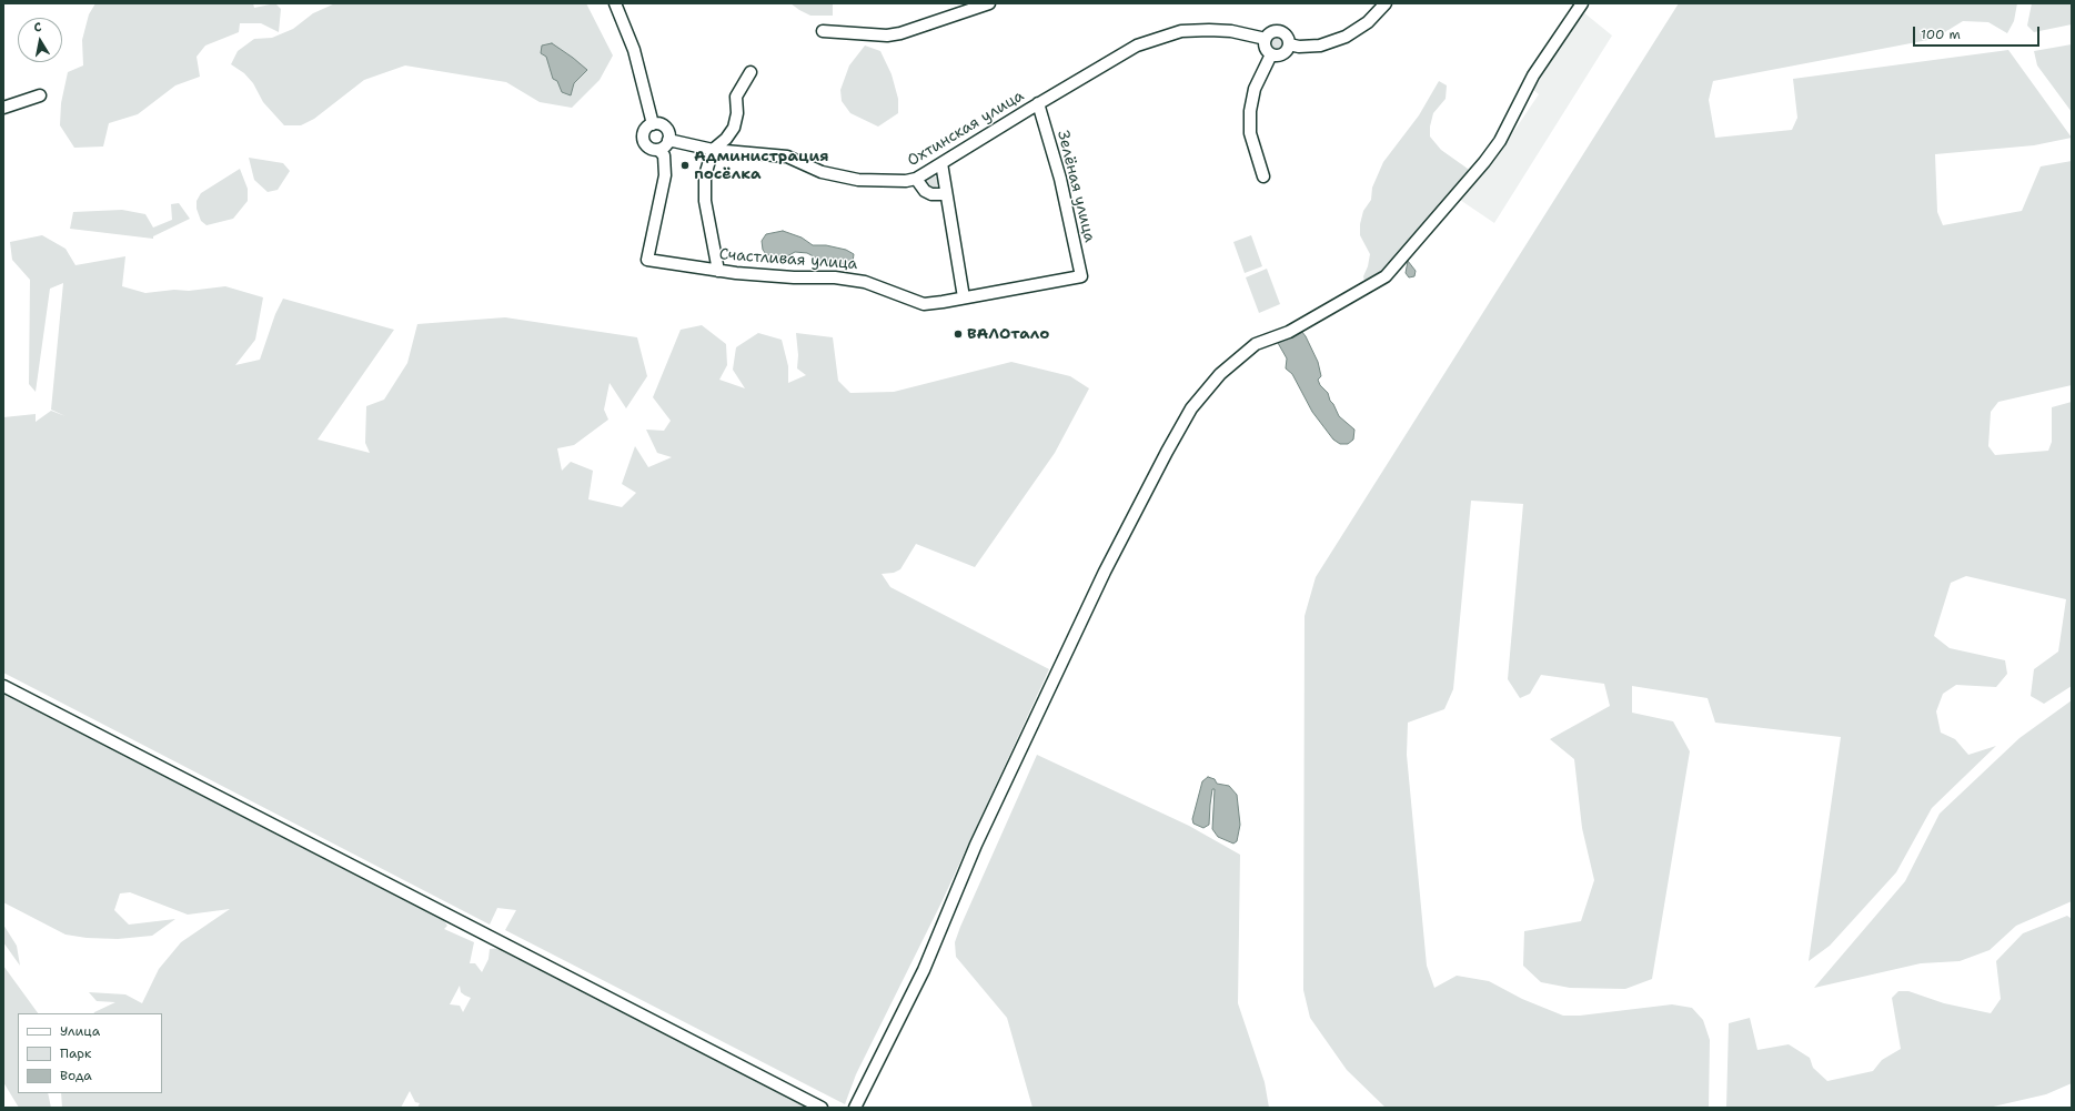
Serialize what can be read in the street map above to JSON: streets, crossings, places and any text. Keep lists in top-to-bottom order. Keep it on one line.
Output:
{"streets":{"street":["Охтинская улица","Зелёная улица","Счастливая улица"]},"crossings":[["Охтинская улица","Зелёная улица"],["Охтинская улица","Счастливая улица"],["Зелёная улица","Счастливая улица"]],"places":["Администрация посёлка","ВАЛОтало"],"legend":["Улица","Парк","Вода"],"scale_bar":"100 m","north":"top"}
